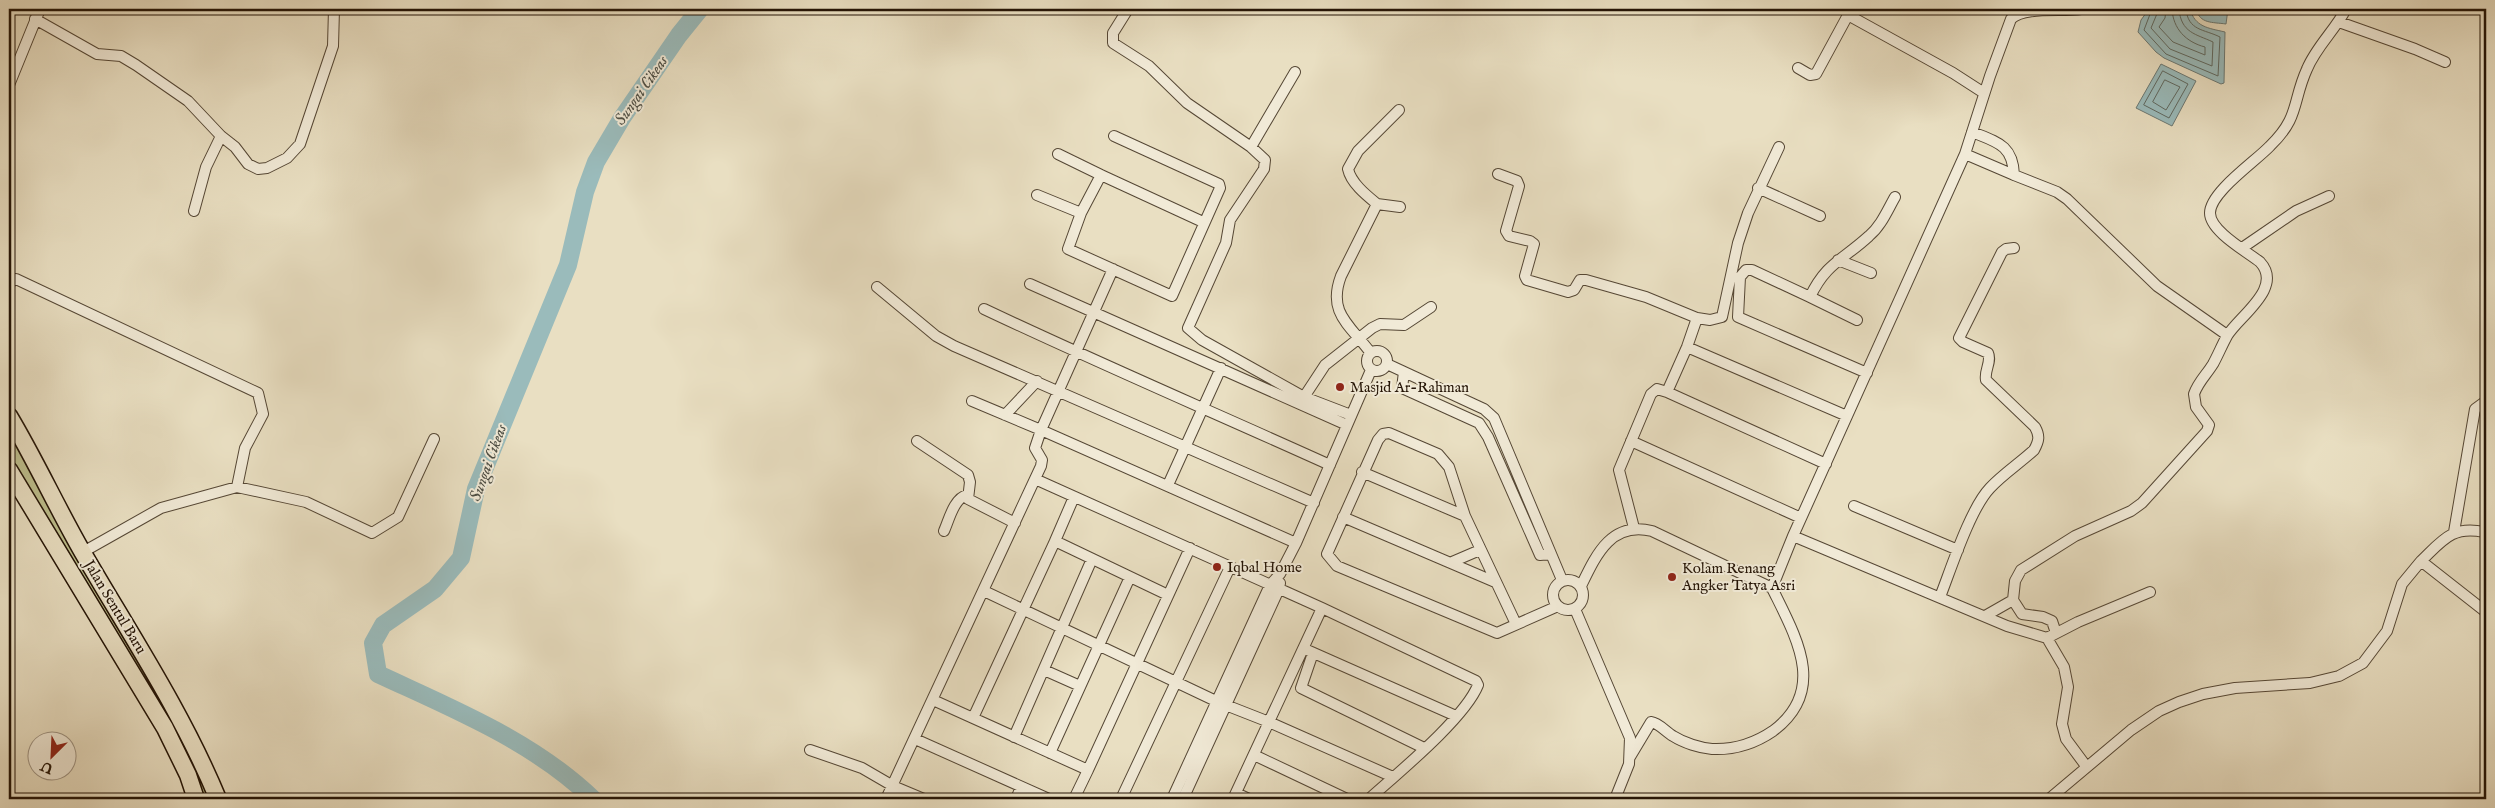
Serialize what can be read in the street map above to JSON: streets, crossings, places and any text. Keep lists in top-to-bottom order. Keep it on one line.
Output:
{"streets":{"main road":["Jalan Sentul Baru"]},"water":["Sungai Cikeas"],"places":["Masjid Ar-Rahman","Iqbal Home","Kolam Renang Angker Tatya Asri"],"north":"bottom left"}
